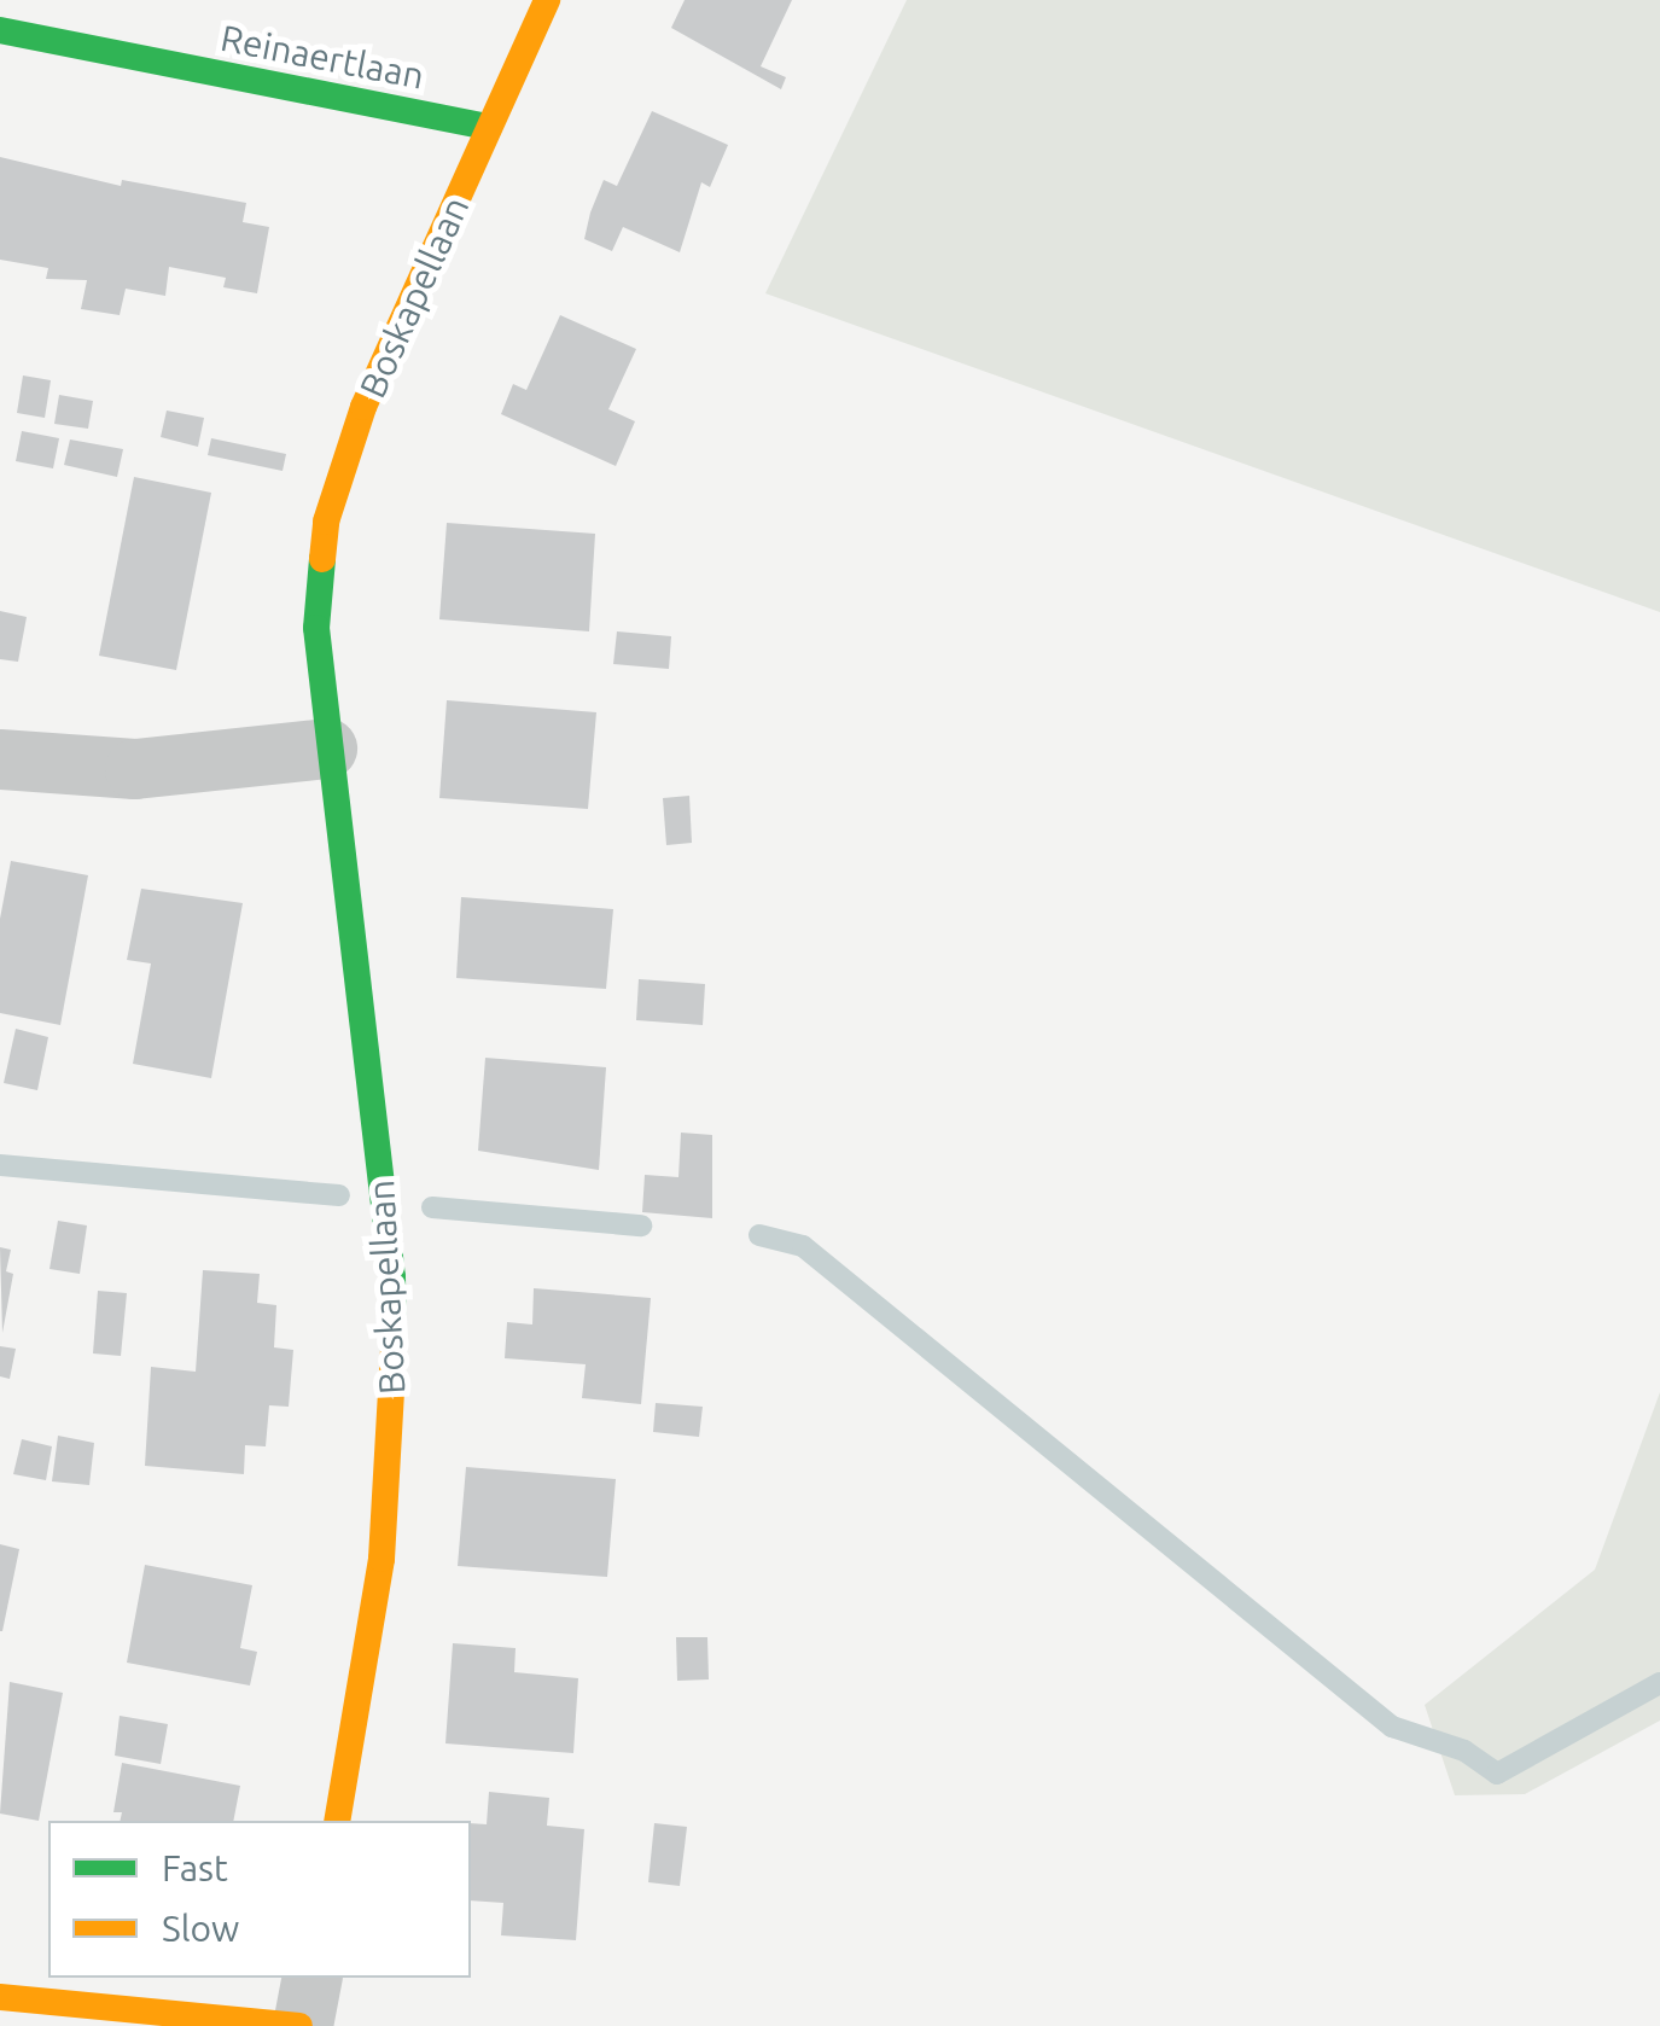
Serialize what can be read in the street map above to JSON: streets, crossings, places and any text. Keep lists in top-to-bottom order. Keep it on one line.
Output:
{"streets":{"street":["Reinaertlaan","Boskapellaan"]},"crossings":[["Reinaertlaan","Boskapellaan"]],"legend":["Fast","Slow"]}
